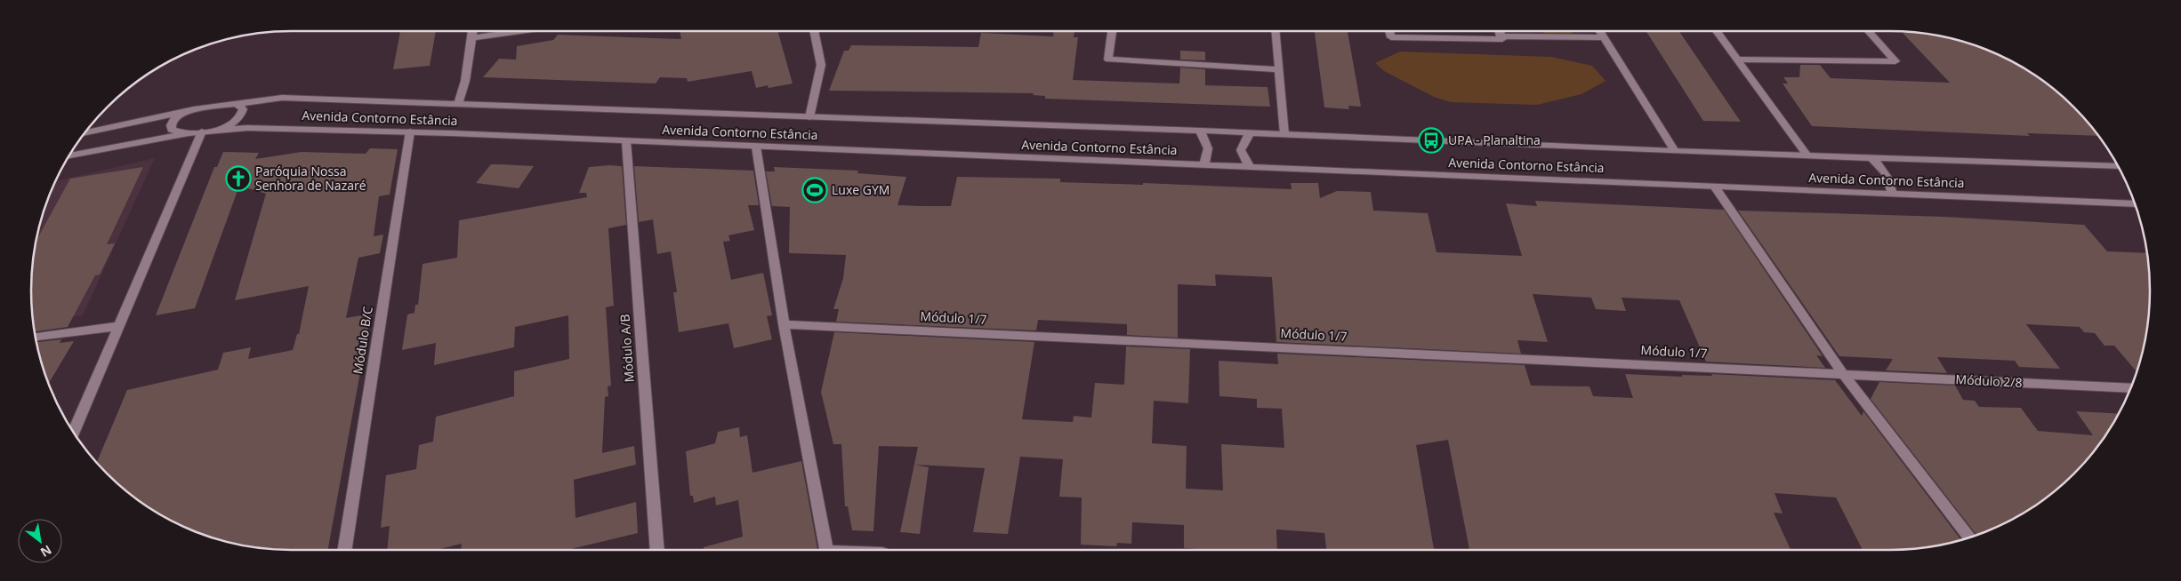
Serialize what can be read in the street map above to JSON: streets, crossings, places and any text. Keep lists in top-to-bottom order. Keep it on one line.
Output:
{"streets":{"street":["Avenida Contorno Estância","Módulo 1/7","Módulo B/C","Módulo A/B","Módulo 2/8"]},"crossings":[["Avenida Contorno Estância","Módulo B/C"],["Avenida Contorno Estância","Módulo A/B"],["Módulo 1/7","Módulo 2/8"]],"places":{"bus stop":["UPA - Planaltina"],"church":["Paróquia Nossa Senhora de Nazaré"],"sports":["Luxe GYM"]},"north":"bottom right"}
